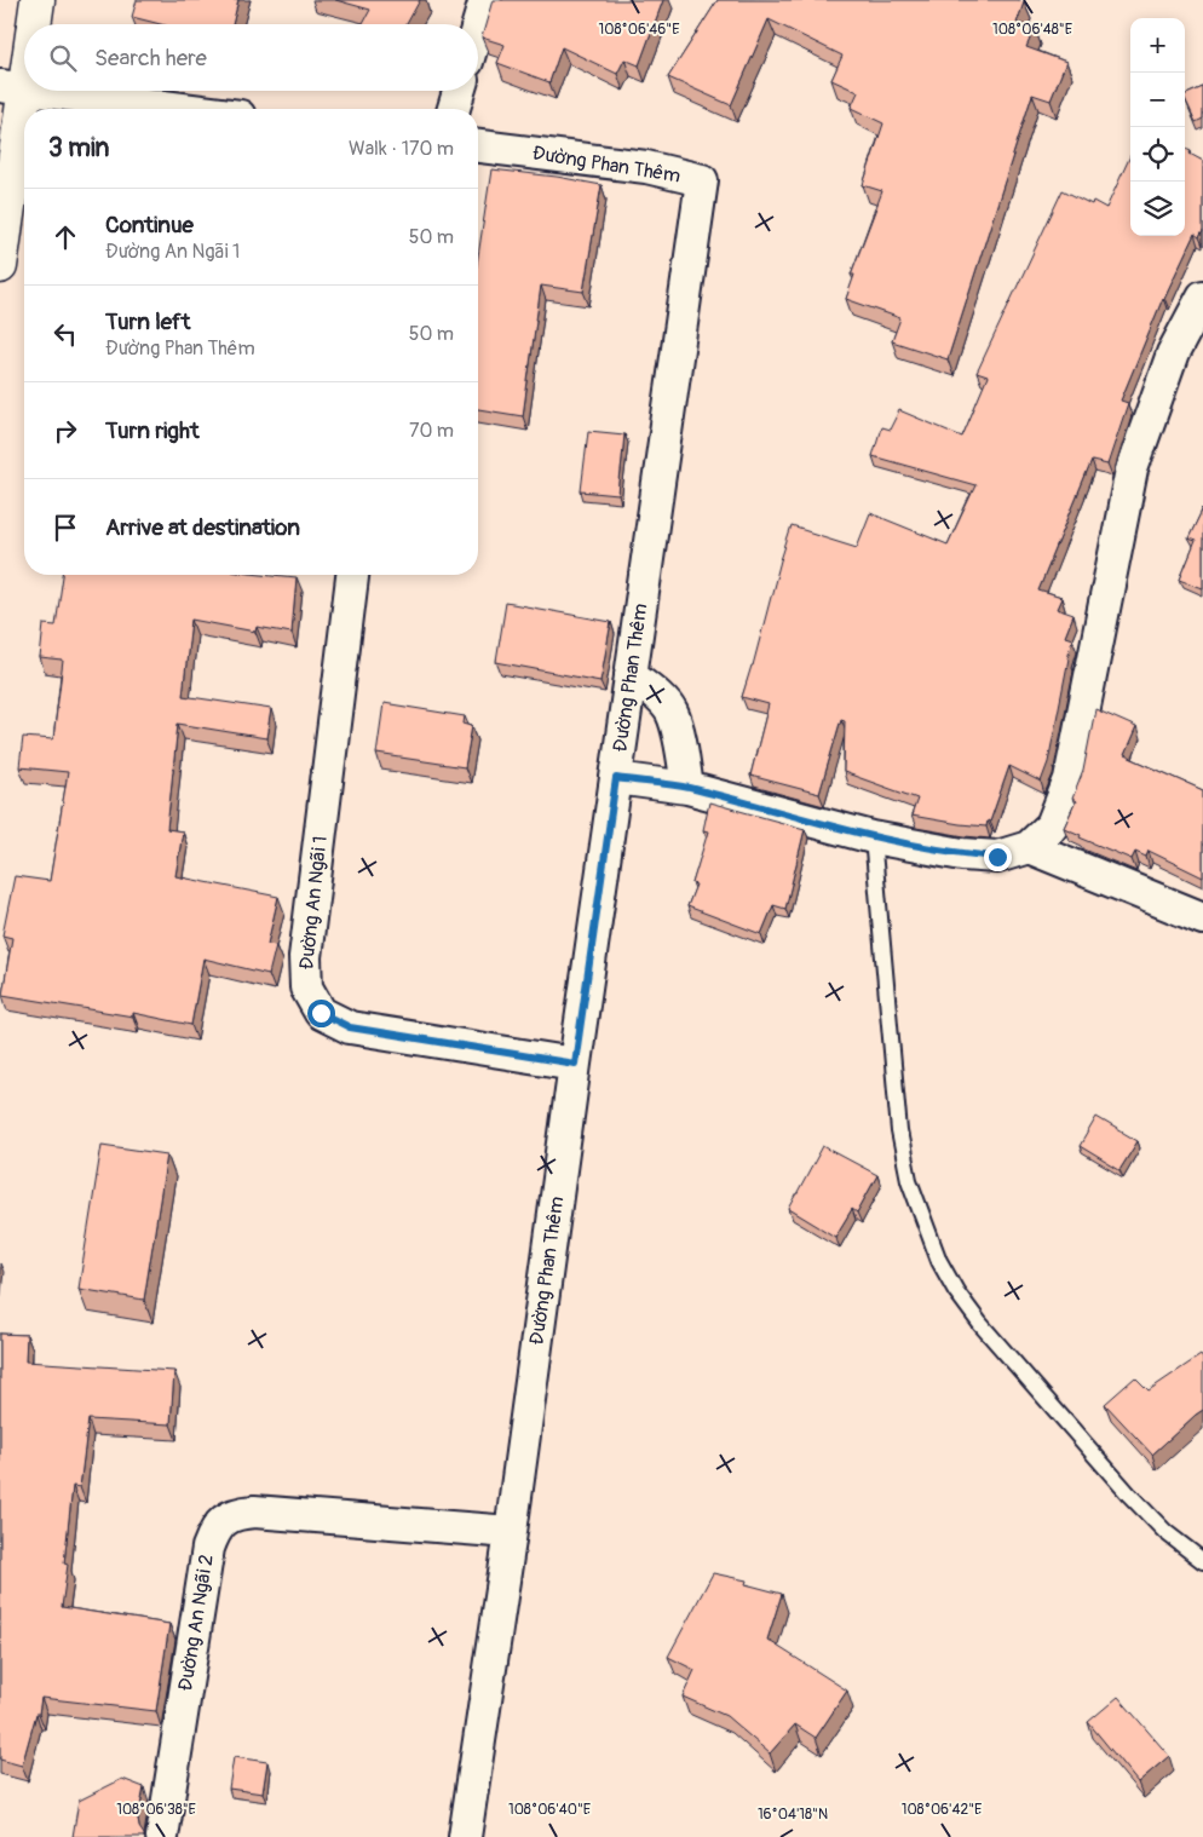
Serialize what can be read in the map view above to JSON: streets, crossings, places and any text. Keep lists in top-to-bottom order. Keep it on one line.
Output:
{"streets":{"street":["Đường Phan Thêm","Đường An Ngãi 1","Đường An Ngãi 2"]},"crossings":[["Đường Phan Thêm","Đường An Ngãi 1"],["Đường Phan Thêm","Đường An Ngãi 2"]],"page":{"map_buttons":["+","−"],"search":"Search here","heading":["3 min","Walk · 170 m"],"list":[["Continue","Đường An Ngãi 1","50 m"],["Turn left","Đường Phan Thêm","50 m"],["Turn right","70 m"],"Arrive at destination"]},"coordinates":["108°06'46\"E","108°06'48\"E","108°06'38\"E","108°06'40\"E","108°06'42\"E","16°04'18\"N"]}
